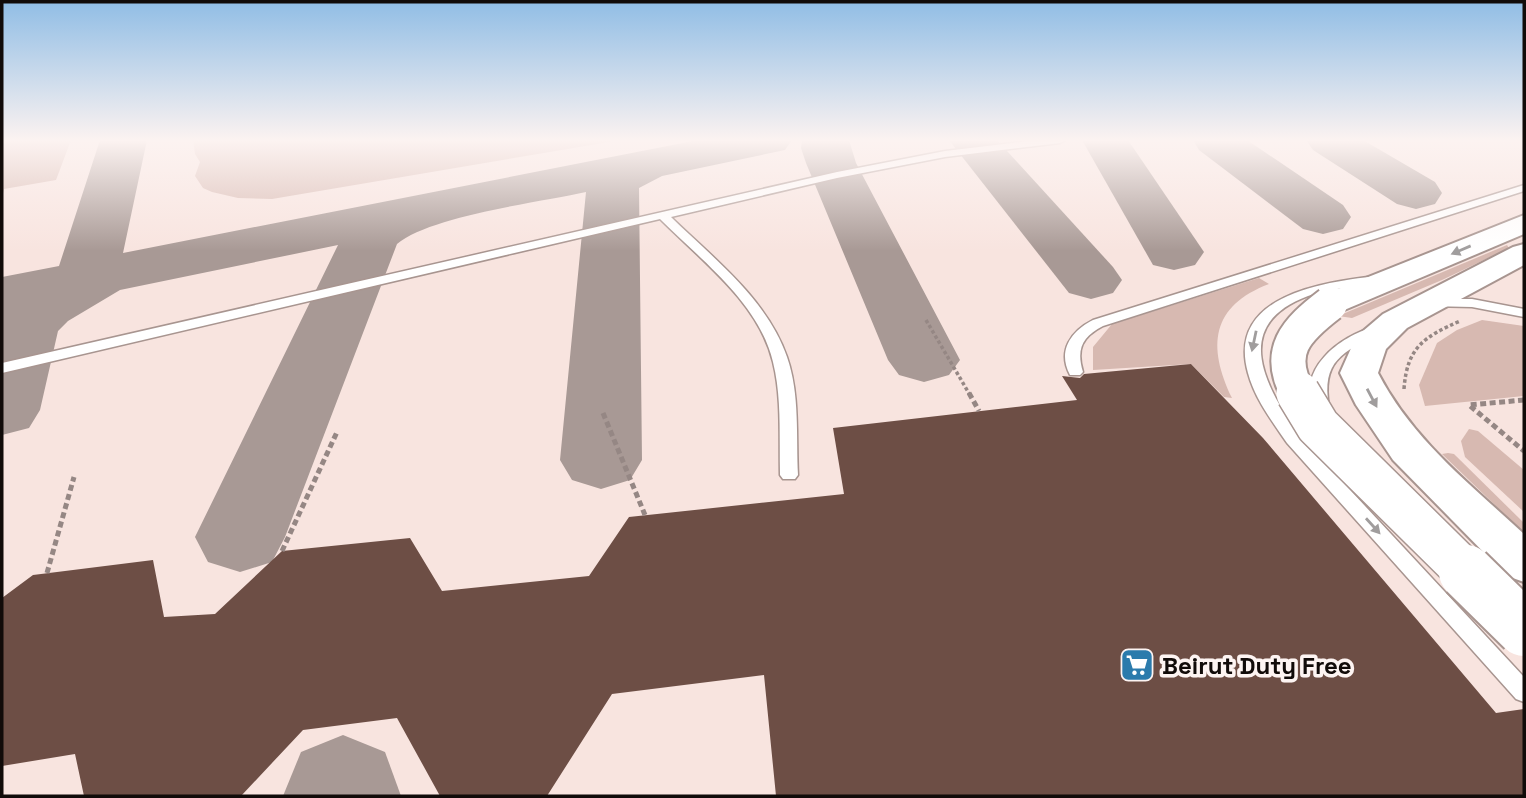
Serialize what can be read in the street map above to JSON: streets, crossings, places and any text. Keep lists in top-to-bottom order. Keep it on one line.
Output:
{"places":{"supermarket":["Beirut Duty Free"]}}
